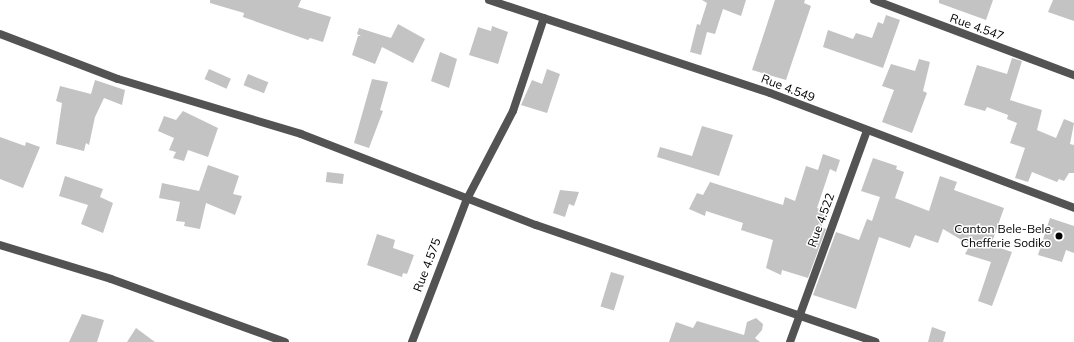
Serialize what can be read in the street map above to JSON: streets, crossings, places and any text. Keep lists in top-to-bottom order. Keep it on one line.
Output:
{"streets":{"street":["Rue 4.547","Rue 4.549","Rue 4.522","Rue 4.575"]},"crossings":[["Rue 4.549","Rue 4.522"],["Rue 4.549","Rue 4.575"]],"places":["Canton Bele-Bele Chefferie Sodiko"]}
